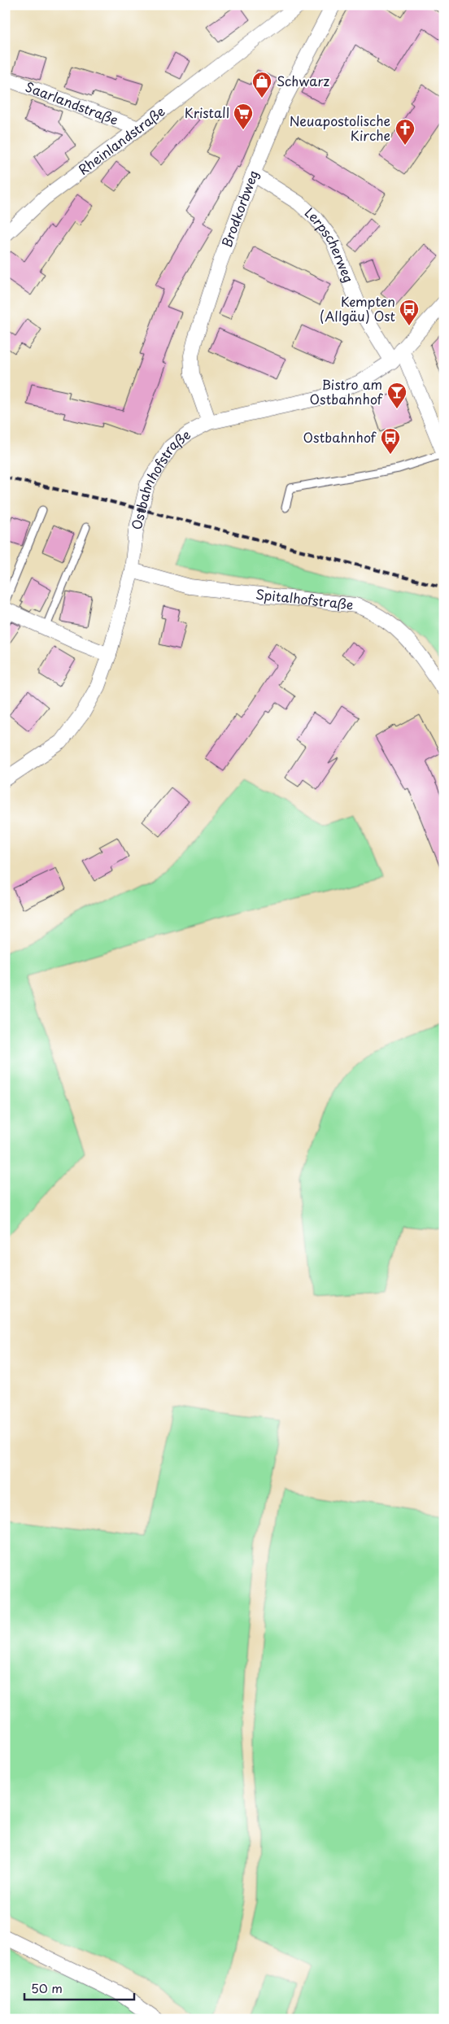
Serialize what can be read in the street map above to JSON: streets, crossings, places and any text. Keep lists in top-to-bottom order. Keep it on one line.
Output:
{"streets":{"street":["Saarlandstraße","Rheinlandstraße","Brodkorbweg","Lerpscherweg","Ostbahnhofstraße","Spitalhofstraße"]},"crossings":[["Saarlandstraße","Rheinlandstraße"],["Brodkorbweg","Lerpscherweg"],["Brodkorbweg","Ostbahnhofstraße"],["Lerpscherweg","Ostbahnhofstraße"],["Ostbahnhofstraße","Spitalhofstraße"]],"places":{"shop":["Schwarz"],"supermarket":["Kristall"],"church":["Neuapostolische Kirche"],"bus stop":["Kempten (Allgäu) Ost","Ostbahnhof"],"bar":["Bistro am Ostbahnhof"]},"scale_bar":"50 m"}
